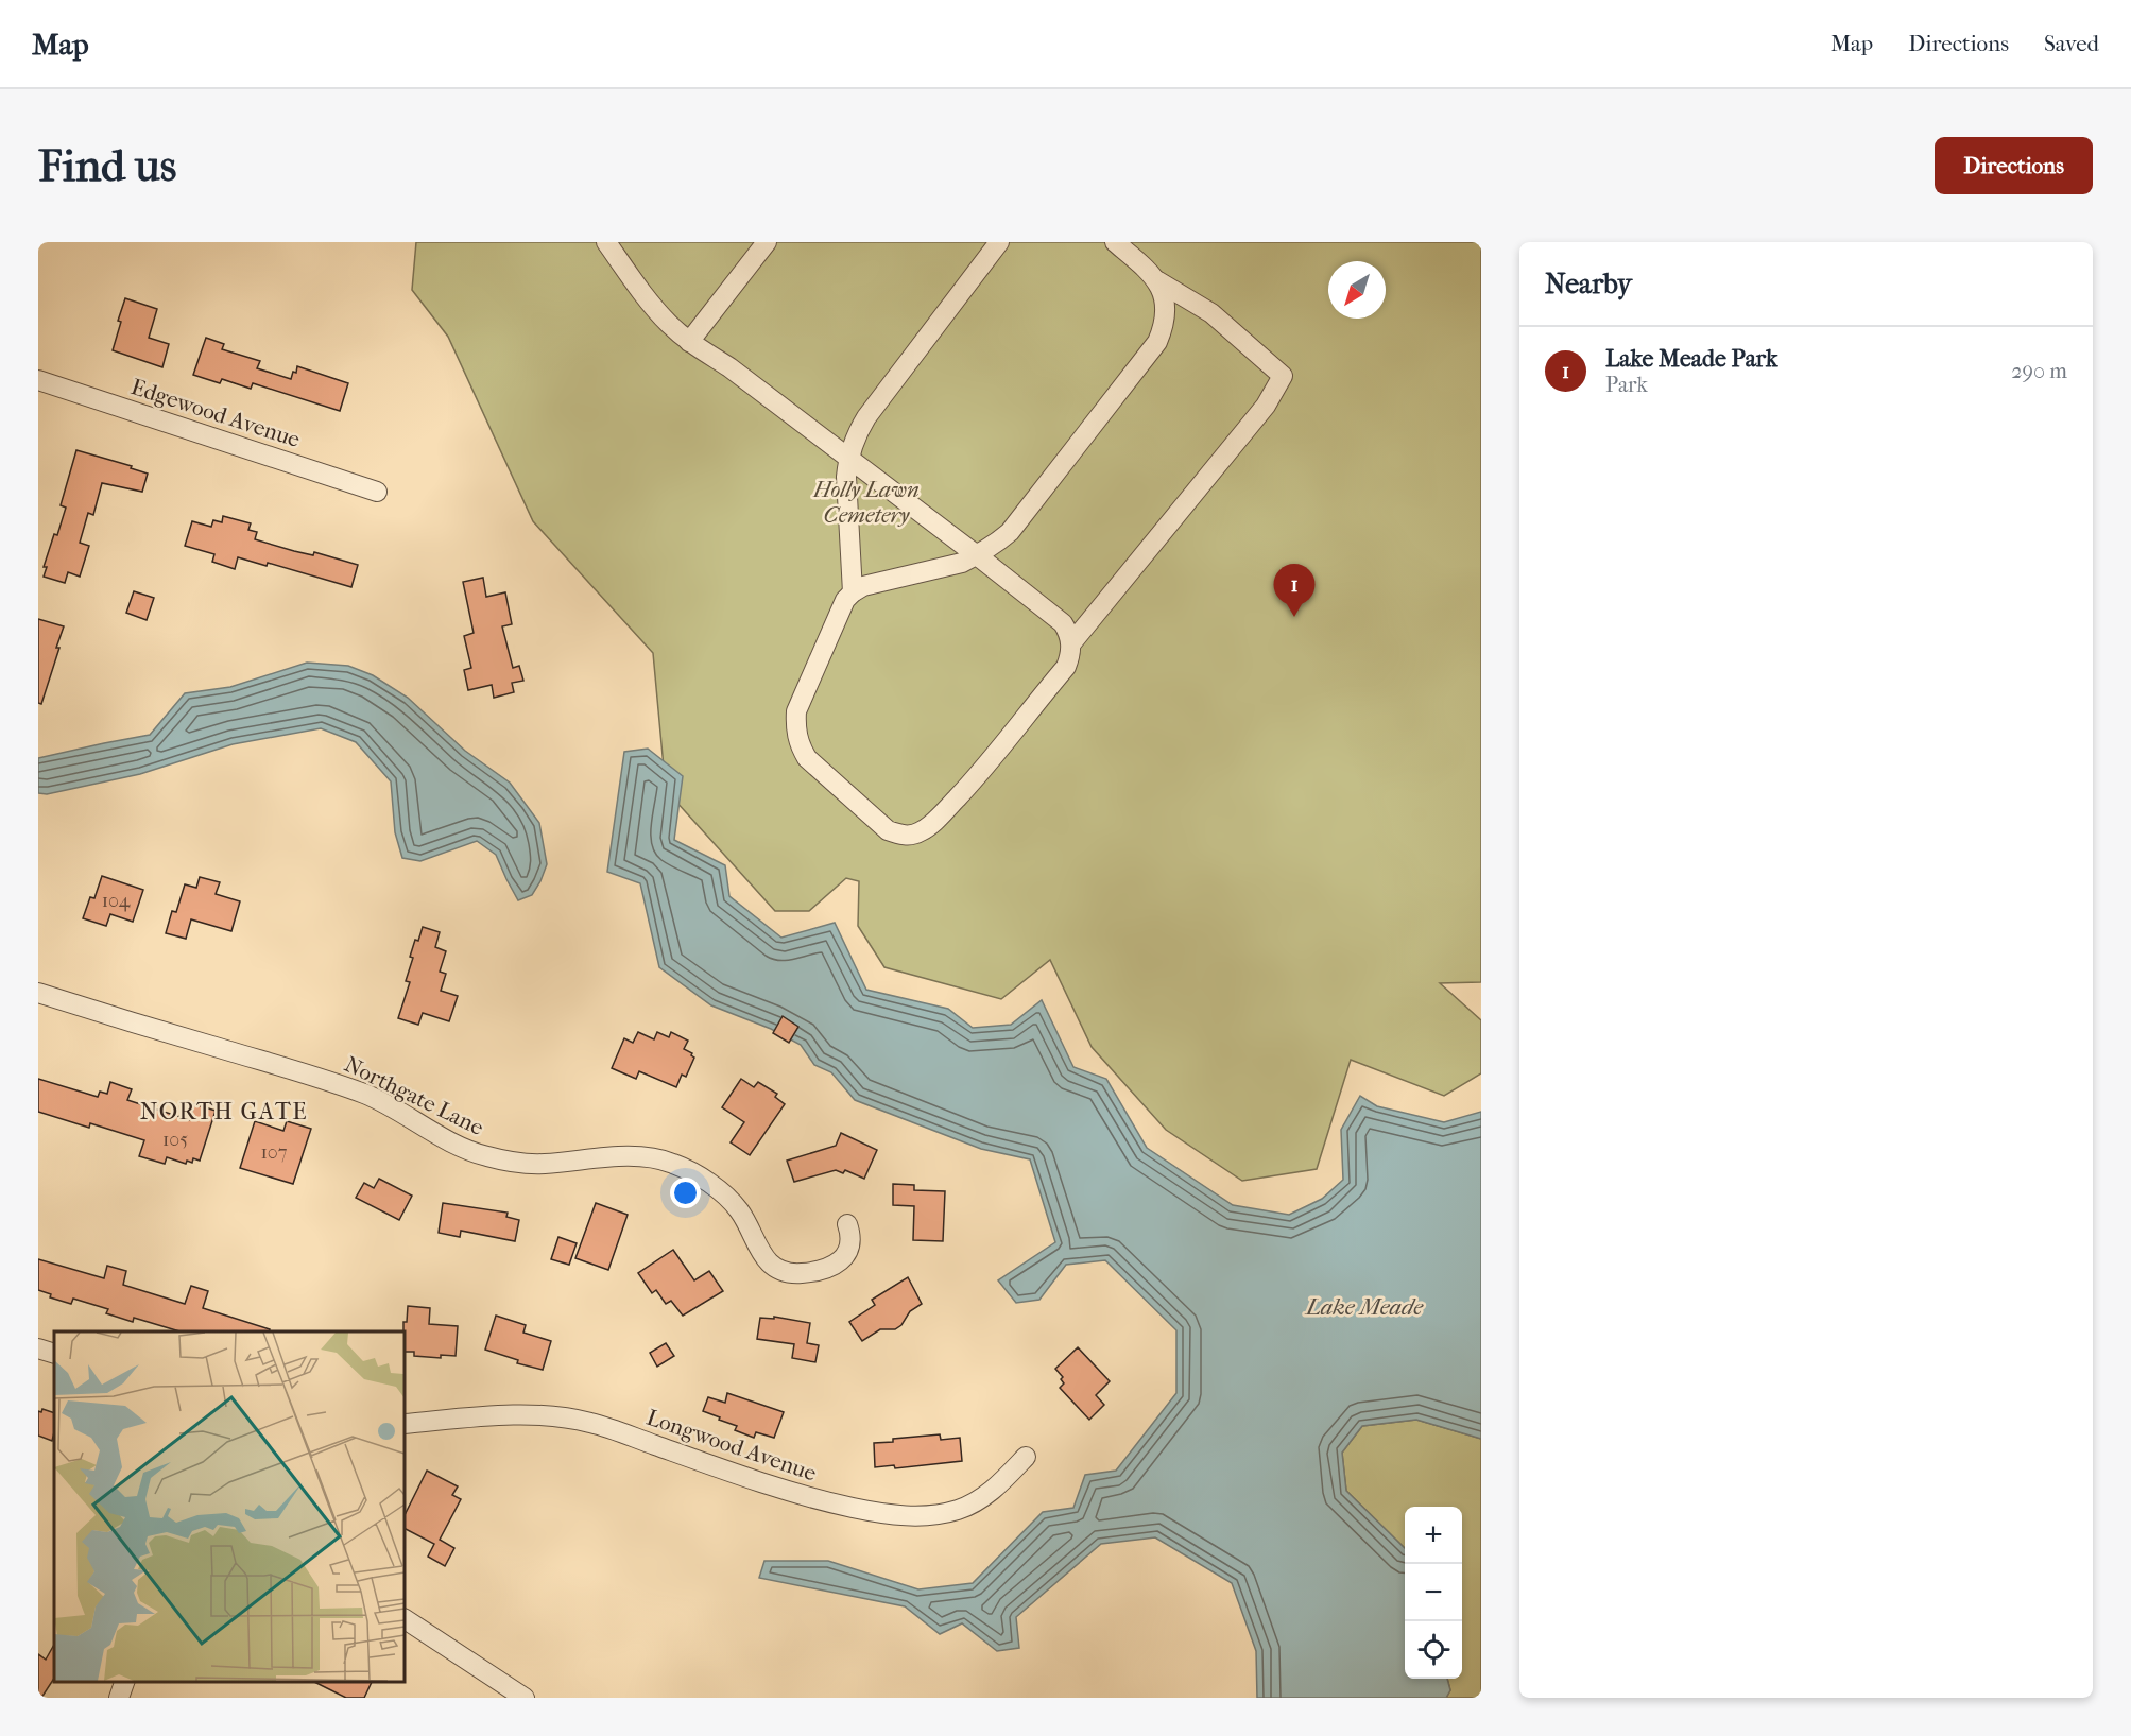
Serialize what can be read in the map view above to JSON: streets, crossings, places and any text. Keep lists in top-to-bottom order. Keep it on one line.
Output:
{"streets":{"street":["Edgewood Avenue","Northgate Lane","Longwood Avenue"]},"districts":["NORTH GATE"],"water":["Lake Meade"],"parks":["Holly Lawn Cemetery"],"house_numbers":["104","105","107"],"north":"bottom left","page":{"header":"Map","nav":["Map","Directions","Saved"],"buttons":"Directions","title":"Find us","heading":"Nearby","list":[{"mark":"1","name":"Lake Meade Park","note":"Park","value":"290 m"}],"pins":"1","map_buttons":["+","−"]}}
